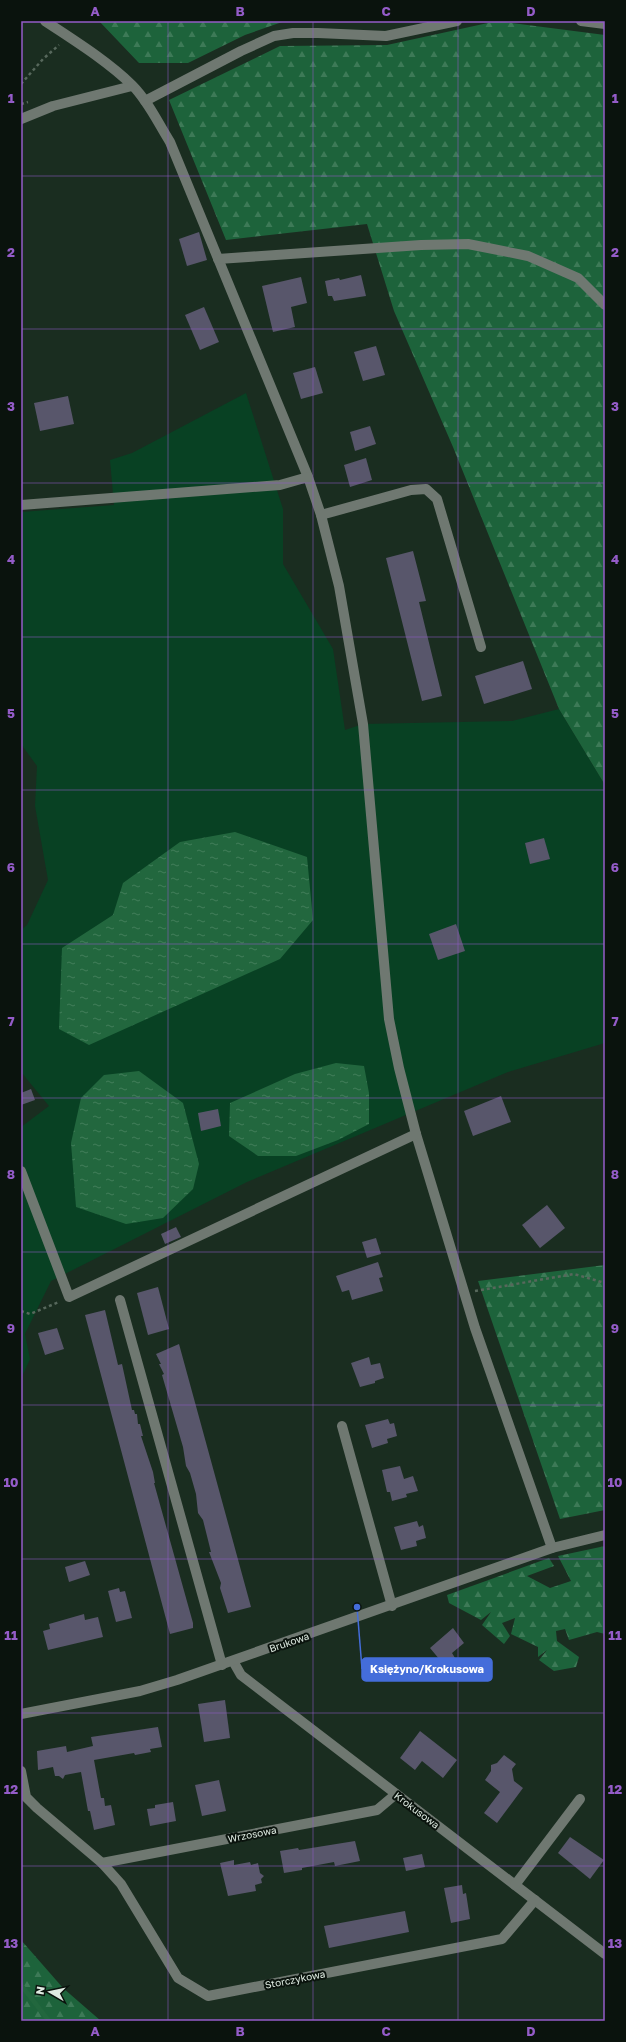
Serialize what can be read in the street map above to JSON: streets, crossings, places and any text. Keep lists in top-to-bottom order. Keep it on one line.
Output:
{"streets":{"street":["Brukowa","Krokusowa","Wrzosowa","Storczykowa"]},"crossings":[["Brukowa","Krokusowa"],["Krokusowa","Wrzosowa"],["Krokusowa","Storczykowa"],["Wrzosowa","Storczykowa"]],"places":["Księżyno/Krokusowa"],"north":"left","grid":{"columns":["A","B","C","D"],"rows":["1","2","3","4","5","6","7","8","9","10","11","12","13"]}}
